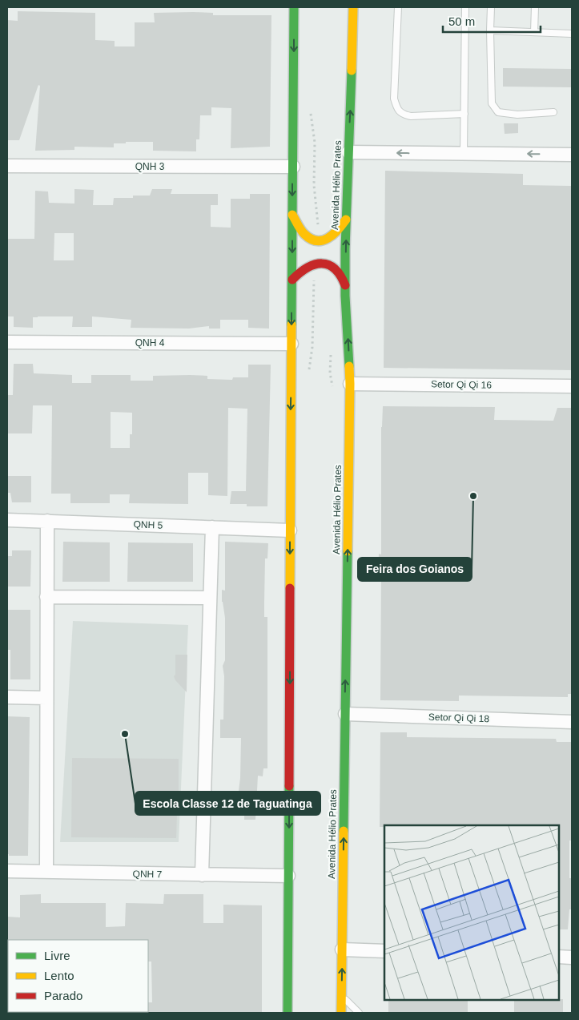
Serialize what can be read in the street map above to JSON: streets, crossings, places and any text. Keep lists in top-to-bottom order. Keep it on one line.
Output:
{"streets":{"main road":["Avenida Hélio Prates"],"street":["QNH 3","QNH 4","Setor Qi Qi 16","QNH 5","Setor Qi Qi 18","QNH 7"]},"crossings":[["Avenida Hélio Prates","Setor Qi Qi 16"],["Avenida Hélio Prates","Setor Qi Qi 18"]],"places":["Feira dos Goianos","Escola Classe 12 de Taguatinga"],"legend":["Livre","Lento","Parado"],"scale_bar":"50 m"}
